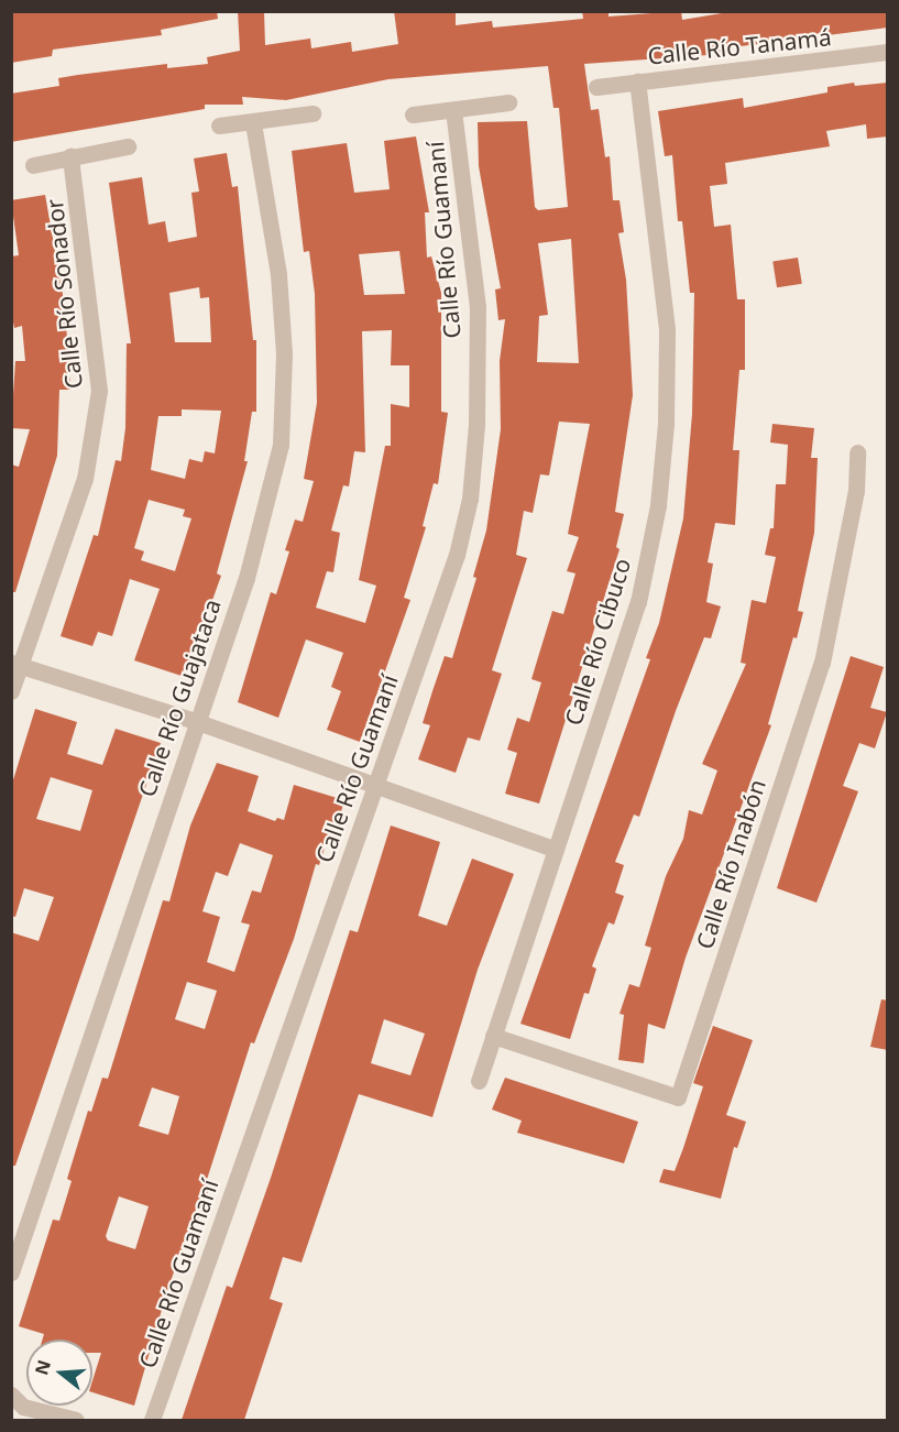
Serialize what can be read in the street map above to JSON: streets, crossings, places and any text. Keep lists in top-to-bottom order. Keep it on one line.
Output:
{"streets":{"street":["Calle Río Tanamá","Calle Río Guamaní","Calle Río Sonador","Calle Río Cibuco","Calle Río Guajataca","Calle Río Inabón"]},"crossings":[["Calle Río Tanamá","Calle Río Cibuco"],["Calle Río Cibuco","Calle Río Inabón"]],"north":"left"}
